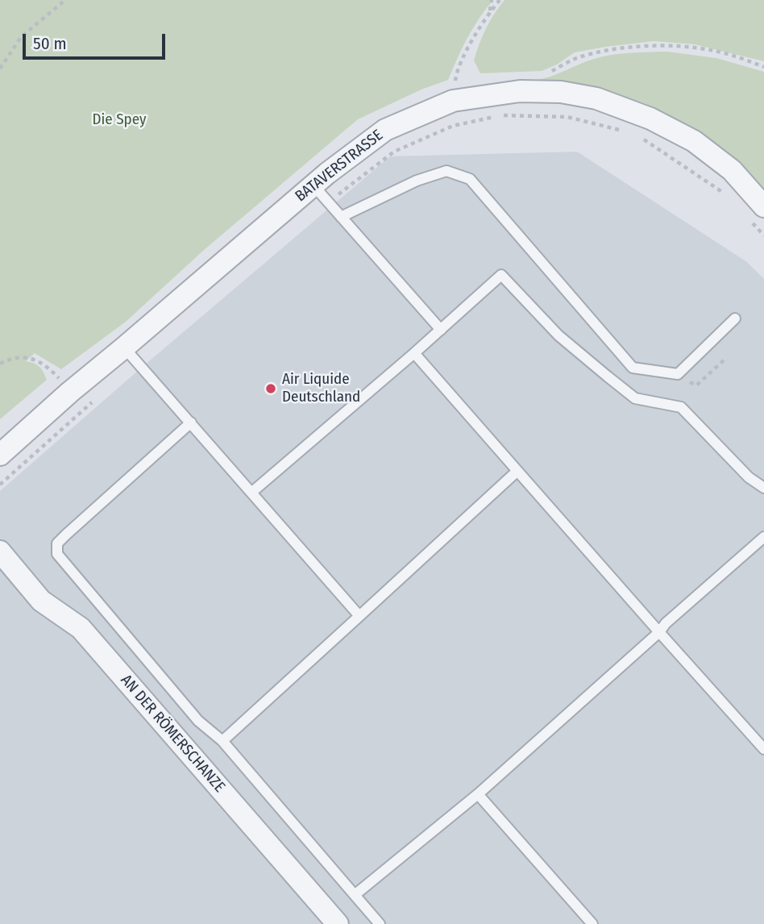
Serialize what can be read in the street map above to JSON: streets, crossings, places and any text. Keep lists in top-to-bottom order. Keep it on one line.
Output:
{"streets":{"street":["BATAVERSTRASSE","AN DER RÖMERSCHANZE"]},"parks":["Die Spey"],"places":["Air Liquide Deutschland"],"scale_bar":"50 m"}
